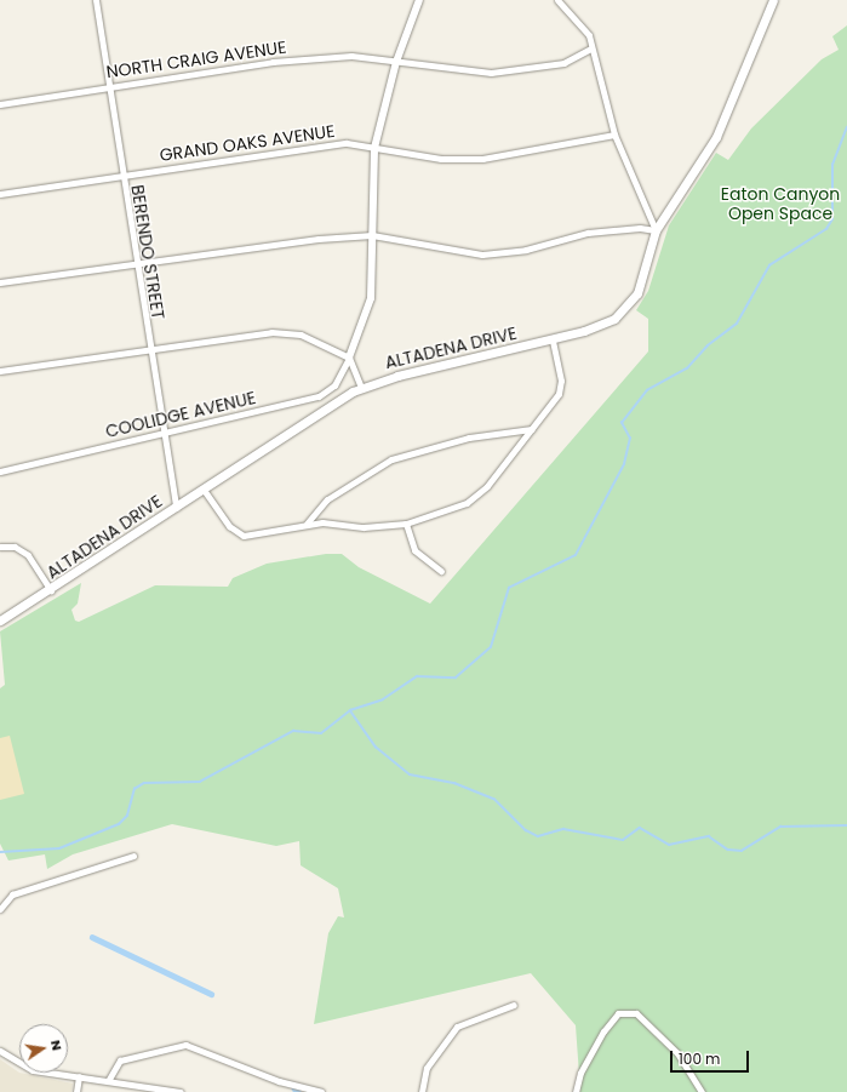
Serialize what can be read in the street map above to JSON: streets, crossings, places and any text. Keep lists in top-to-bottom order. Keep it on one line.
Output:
{"streets":{"main road":["ALTADENA DRIVE"],"street":["NORTH CRAIG AVENUE","GRAND OAKS AVENUE","BERENDO STREET","COOLIDGE AVENUE"]},"crossings":[["NORTH CRAIG AVENUE","BERENDO STREET"],["GRAND OAKS AVENUE","BERENDO STREET"],["BERENDO STREET","ALTADENA DRIVE"],["BERENDO STREET","COOLIDGE AVENUE"]],"parks":["Eaton Canyon Open Space"],"scale_bar":"100 m","north":"right"}
